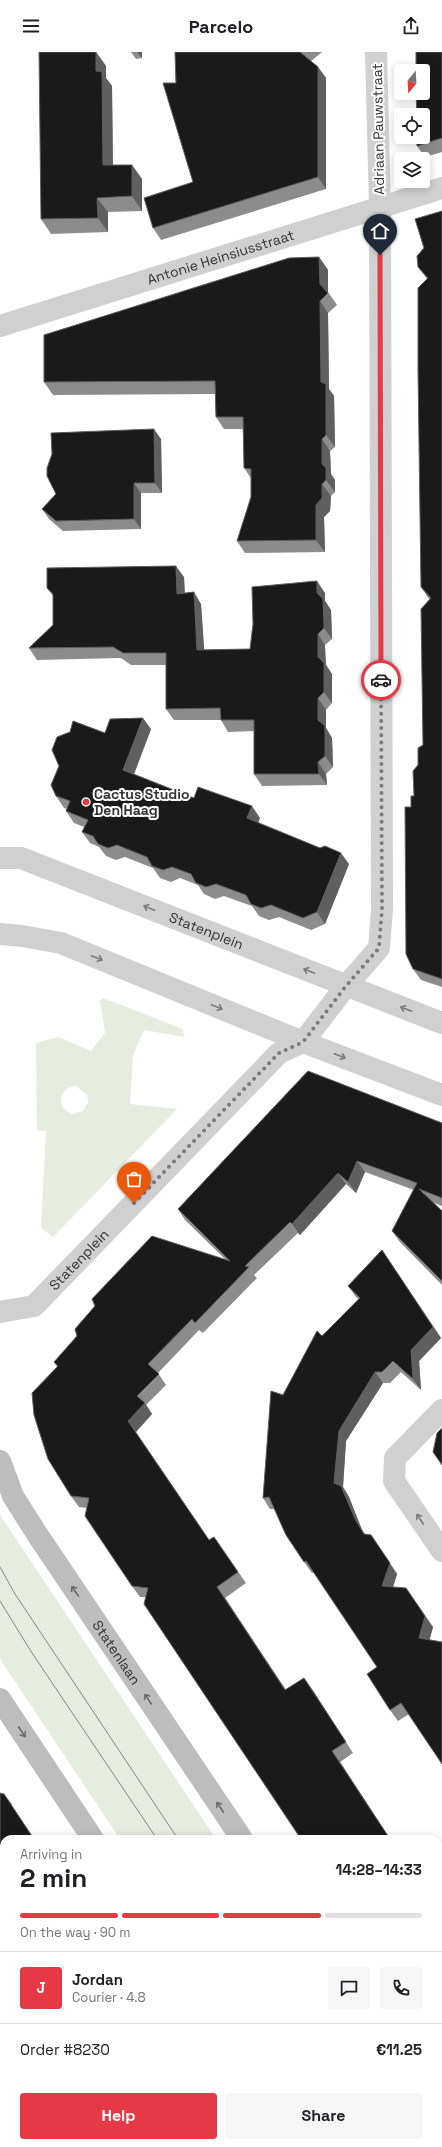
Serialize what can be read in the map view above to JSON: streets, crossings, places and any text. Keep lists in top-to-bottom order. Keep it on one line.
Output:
{"streets":{"street":["Adriaan Pauwstraat","Antonie Heinsiusstraat","Statenplein","Statenlaan"]},"crossings":[["Adriaan Pauwstraat","Antonie Heinsiusstraat"],["Adriaan Pauwstraat","Statenplein"]],"places":["Cactus Studio Den Haag"],"north":"bottom","page":{"header":"Parcelo","heading":["2 min","Arriving in","14:28–14:33"],"panel":["Jordan","Courier · 4.8","Order #8230","€11.25"],"bar":"On the way · 90 m","round":"J","buttons":["Help","Share"]}}
